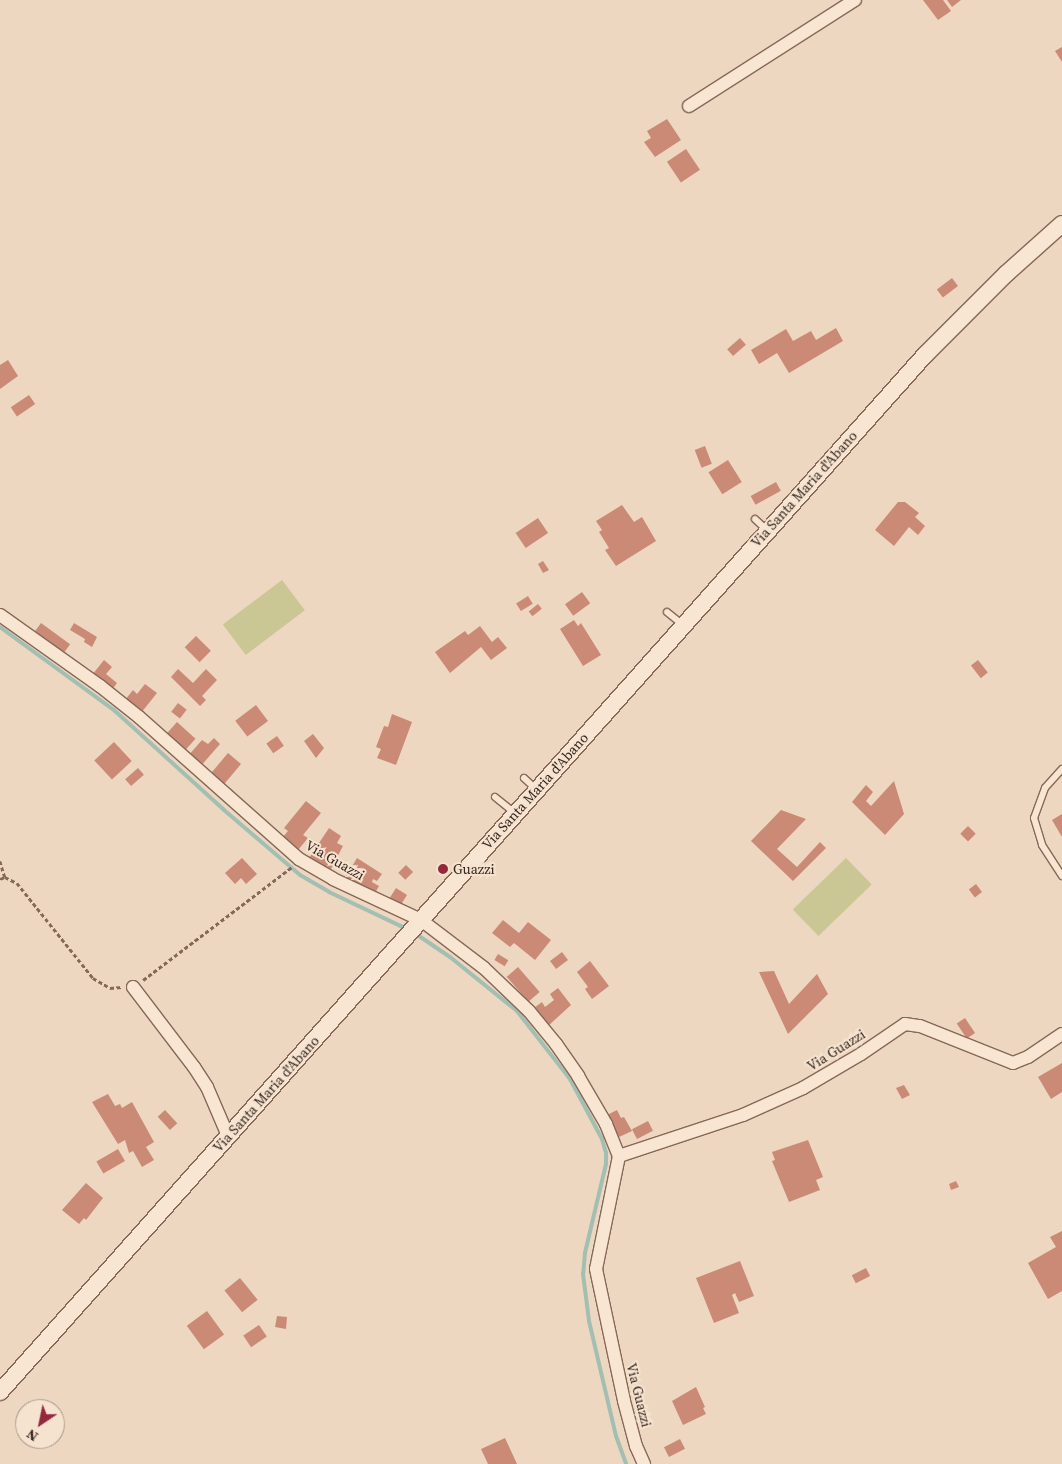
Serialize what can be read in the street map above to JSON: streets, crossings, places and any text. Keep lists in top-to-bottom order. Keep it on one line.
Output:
{"streets":{"street":["Via Santa Maria d'Abano","Via Guazzi"]},"crossings":[["Via Santa Maria d'Abano","Via Guazzi"]],"places":["Guazzi"],"north":"bottom left"}
